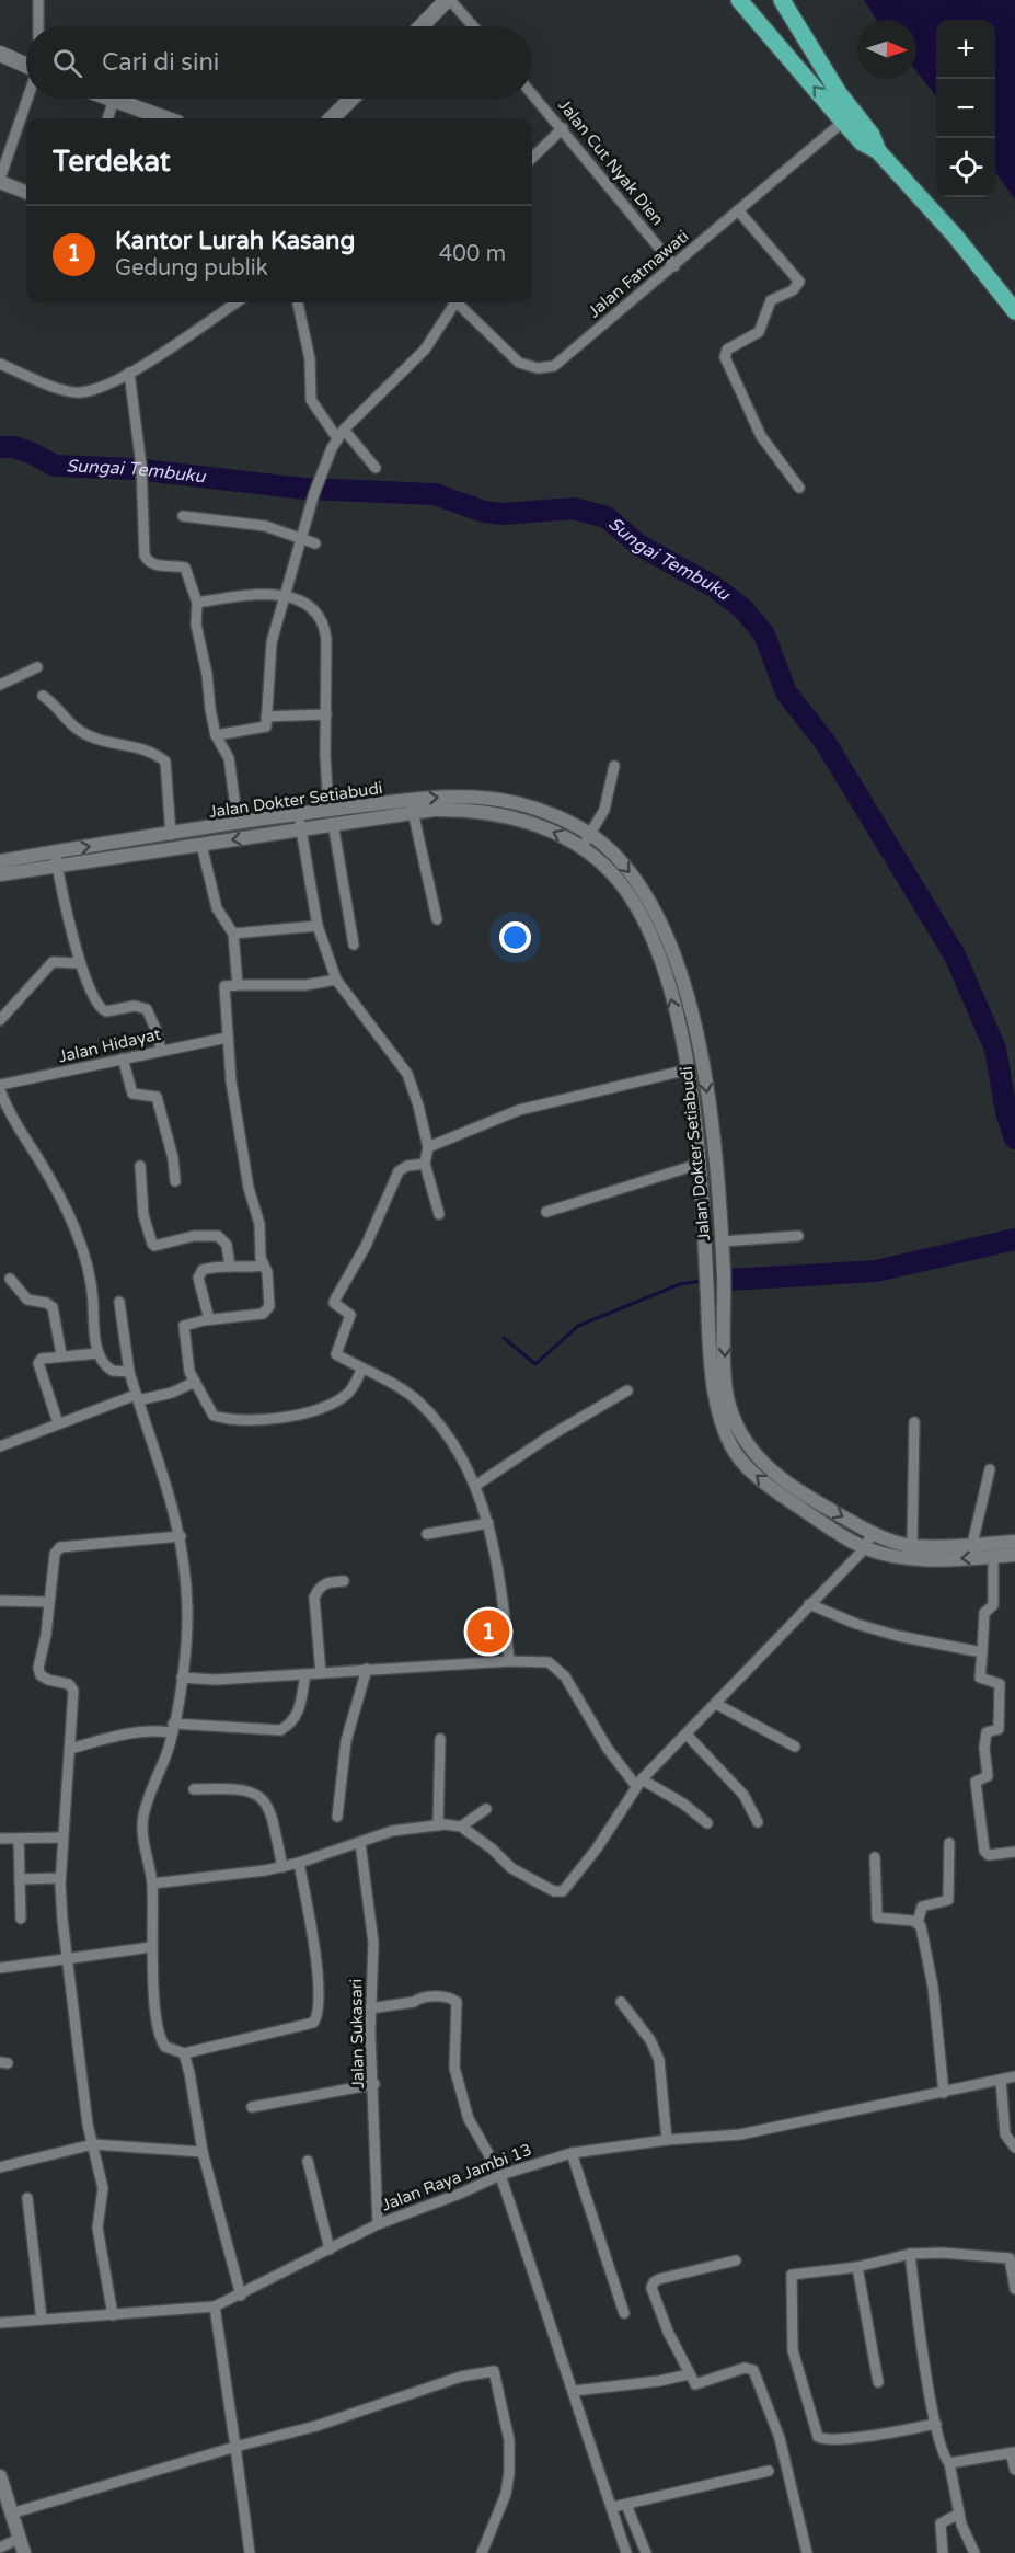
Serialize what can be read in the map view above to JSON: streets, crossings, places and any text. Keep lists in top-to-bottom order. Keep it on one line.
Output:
{"streets":{"street":["Jalan Cut Nyak Dien","Jalan Fatmawati","Jalan Dokter Setiabudi","Jalan Hidayat","Jalan Sukasari","Jalan Raya Jambi 13"]},"crossings":[["Jalan Cut Nyak Dien","Jalan Fatmawati"],["Jalan Sukasari","Jalan Raya Jambi 13"]],"water":["Sungai Tembuku"],"north":"right","page":{"map_buttons":["+","−"],"search":"Cari di sini","heading":"Terdekat","list":[{"mark":"1","name":"Kantor Lurah Kasang","note":"Gedung publik","value":"400 m"}],"pins":"1"}}
